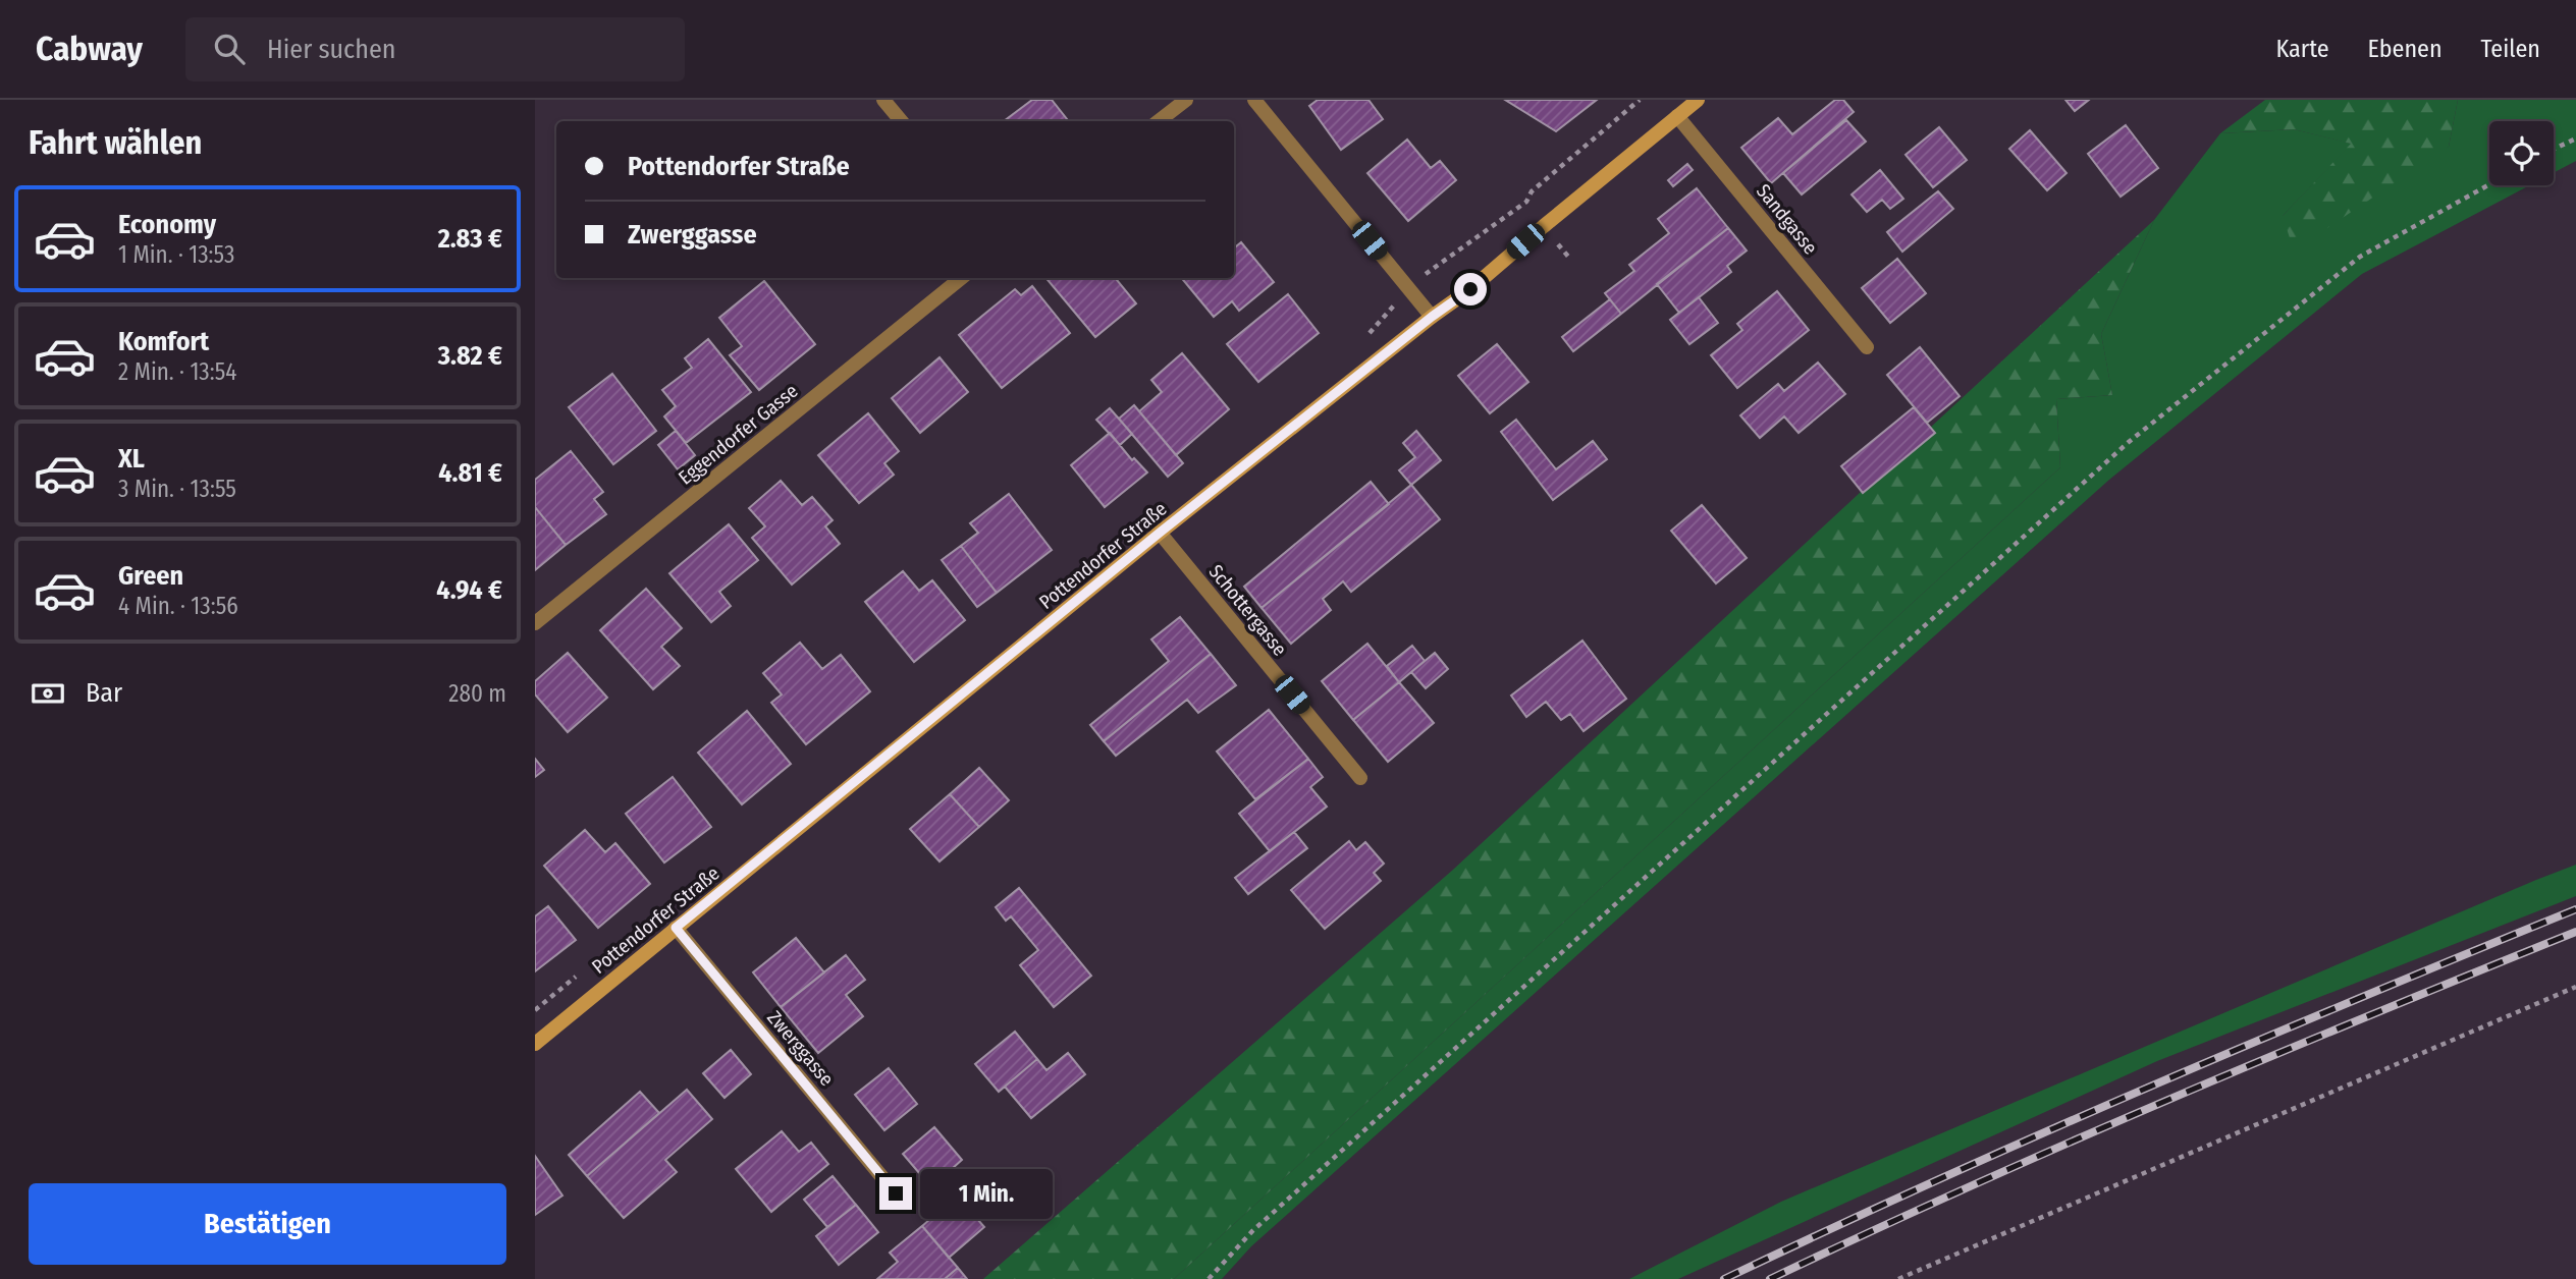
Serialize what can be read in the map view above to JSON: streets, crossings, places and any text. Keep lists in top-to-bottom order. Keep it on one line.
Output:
{"streets":{"main road":["Pottendorfer Straße"],"street":["Sandgasse","Eggendorfer Gasse","Schottergasse","Zwerggasse"]},"crossings":[["Sandgasse","Pottendorfer Straße"],["Pottendorfer Straße","Schottergasse"],["Pottendorfer Straße","Zwerggasse"]],"page":{"header":"Cabway","search":"Hier suchen","nav":["Karte","Ebenen","Teilen"],"heading":"Fahrt wählen","banner":["Pottendorfer Straße","Zwerggasse"],"list":[{"name":"Economy","note":"1 Min. · 13:53","value":"2.83 €"},{"name":"Komfort","note":"2 Min. · 13:54","value":"3.82 €"},{"name":"XL","note":"3 Min. · 13:55","value":"4.81 €"},{"name":"Green","note":"4 Min. · 13:56","value":"4.94 €"}],"pay":["Bar","280 m"],"buttons":"Bestätigen","bubble":"1 Min."}}
